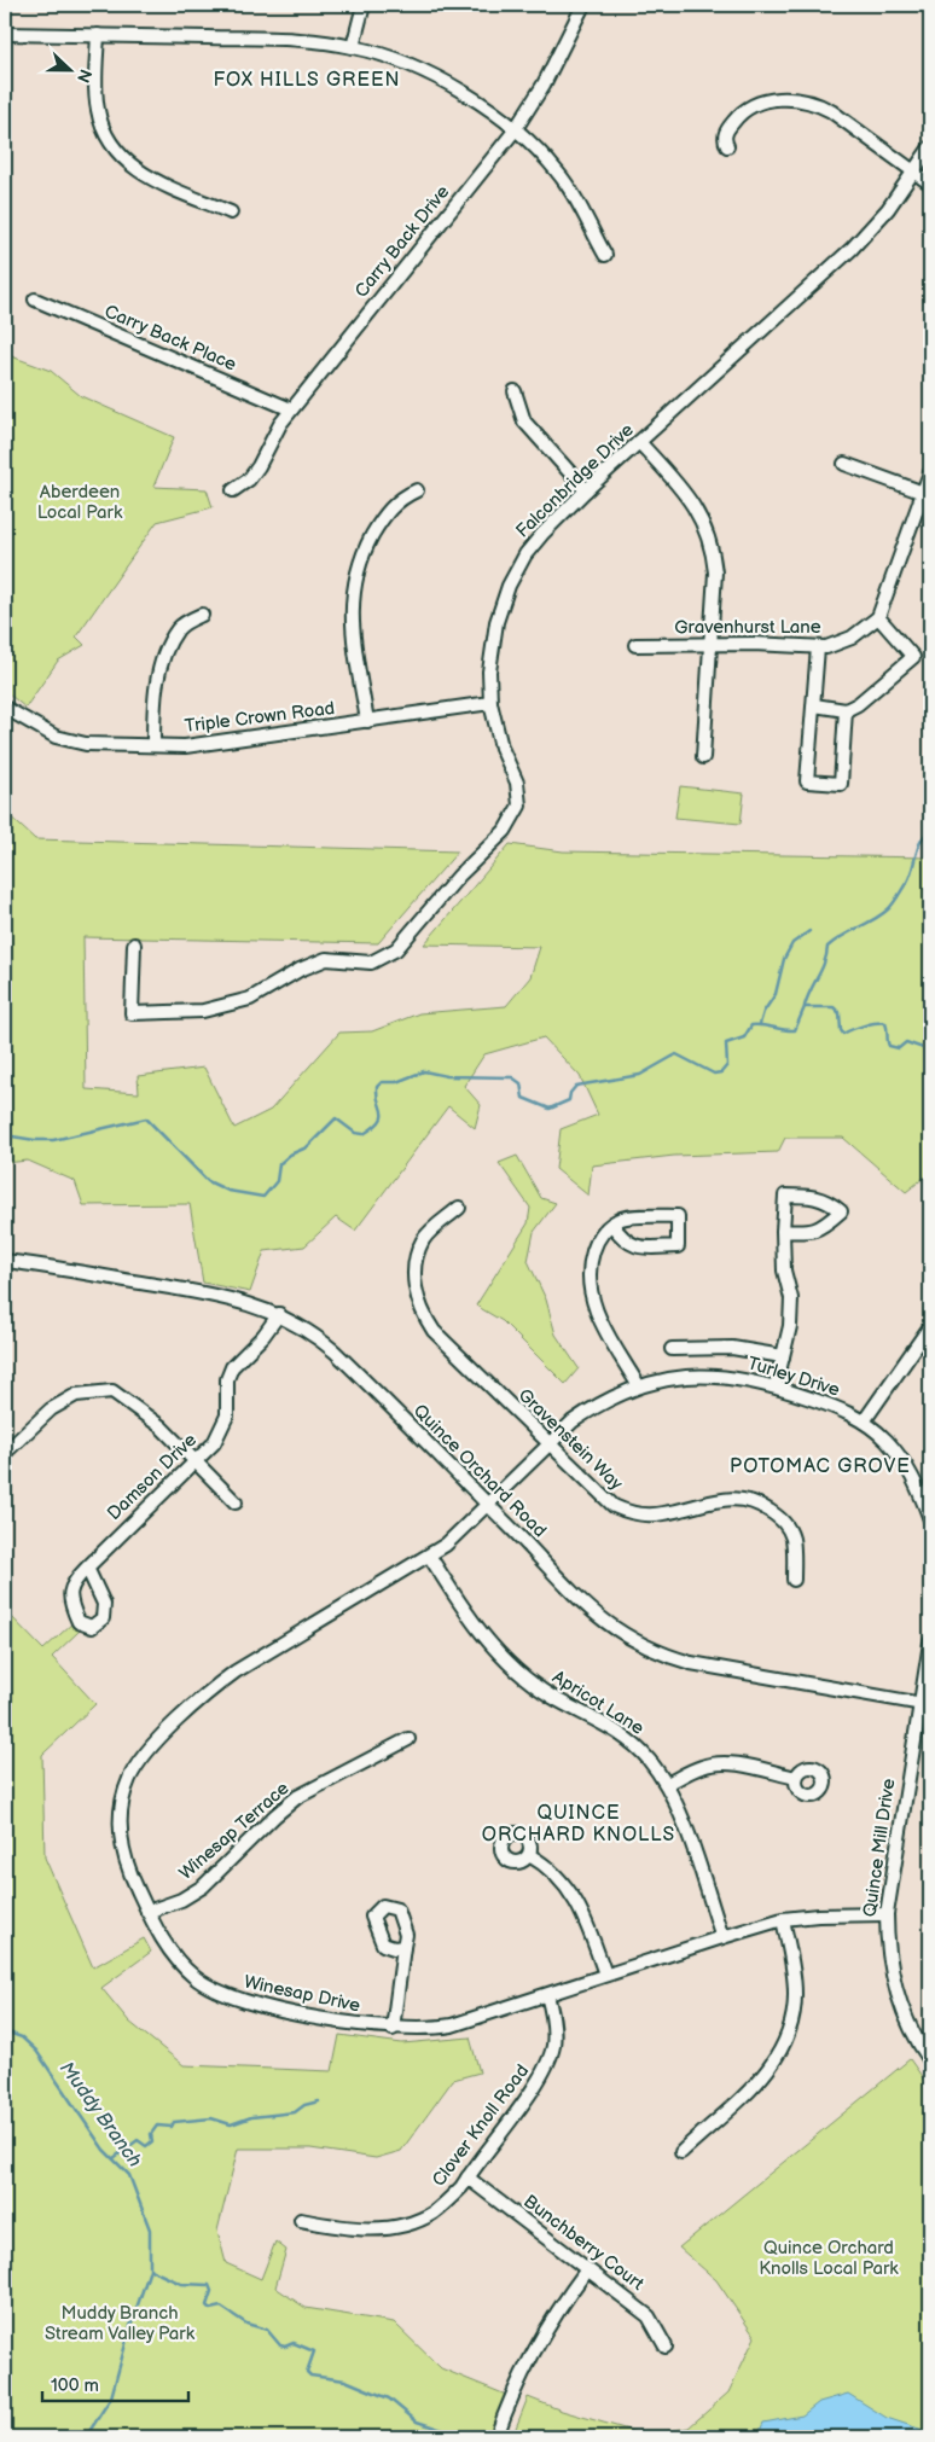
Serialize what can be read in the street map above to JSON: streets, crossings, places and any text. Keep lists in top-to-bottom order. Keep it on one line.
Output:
{"streets":{"street":["Carry Back Drive","Carry Back Place","Falconbridge Drive","Gravenhurst Lane","Triple Crown Road","Turley Drive","Gravenstein Way","Quince Orchard Road","Damson Drive","Apricot Lane","Winesap Terrace","Quince Mill Drive","Winesap Drive","Clover Knoll Road","Bunchberry Court"]},"crossings":[["Carry Back Drive","Carry Back Place"],["Falconbridge Drive","Triple Crown Road"],["Turley Drive","Gravenstein Way"],["Turley Drive","Quince Orchard Road"],["Turley Drive","Winesap Drive"],["Quince Orchard Road","Damson Drive"],["Quince Orchard Road","Quince Mill Drive"],["Quince Orchard Road","Winesap Drive"],["Apricot Lane","Winesap Drive"],["Winesap Terrace","Winesap Drive"],["Quince Mill Drive","Winesap Drive"],["Winesap Drive","Clover Knoll Road"],["Clover Knoll Road","Bunchberry Court"]],"districts":["FOX HILLS GREEN","POTOMAC GROVE","QUINCE ORCHARD KNOLLS"],"water":["Muddy Branch"],"parks":["Aberdeen Local Park","Quince Orchard Knolls Local Park","Muddy Branch Stream Valley Park"],"scale_bar":"100 m","north":"right"}
